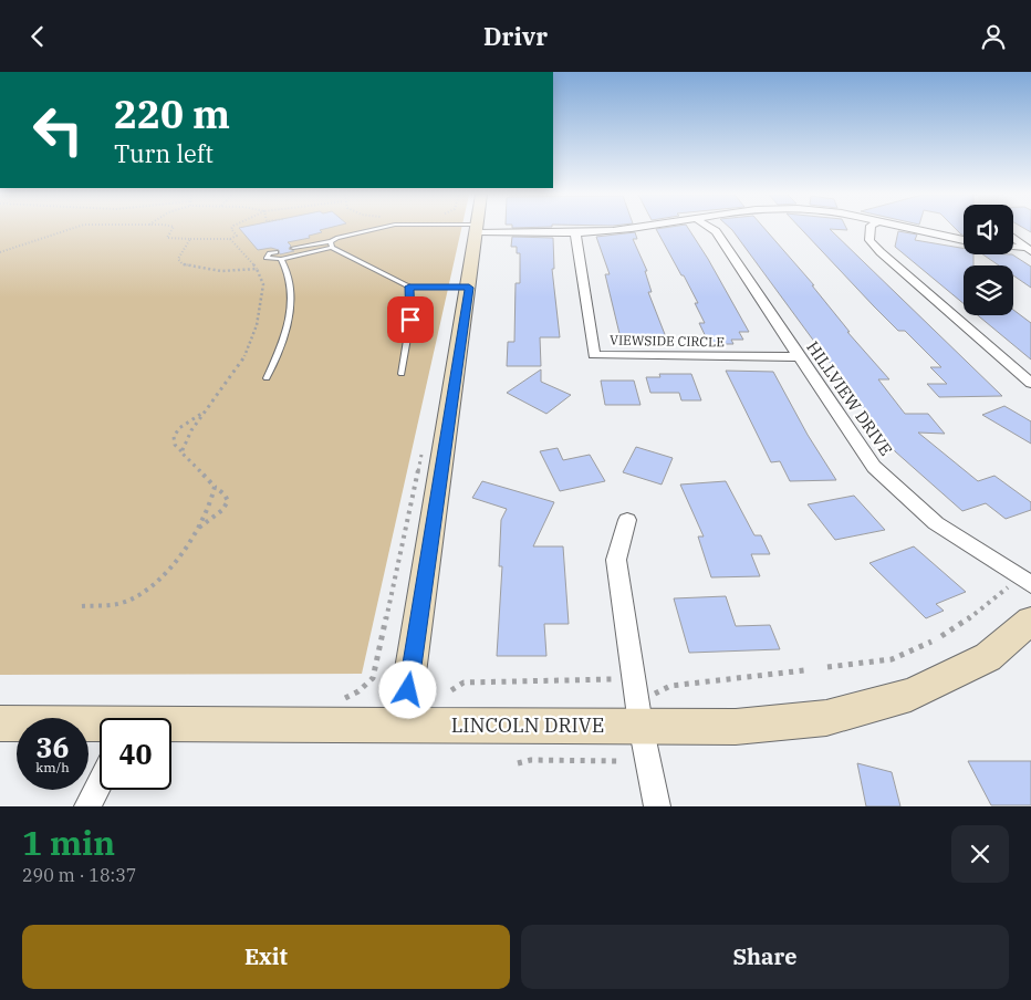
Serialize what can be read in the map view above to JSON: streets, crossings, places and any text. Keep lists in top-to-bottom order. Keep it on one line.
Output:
{"streets":{"street":["VIEWSIDE CIRCLE","HILLVIEW DRIVE","LINCOLN DRIVE"]},"crossings":[["VIEWSIDE CIRCLE","HILLVIEW DRIVE"]],"page":{"header":"Drivr","turn":["220 m","Turn left"],"speed":"36 km/h","limit":"40","heading":["1 min","290 m · 18:37"],"buttons":["Exit","Share"]}}
